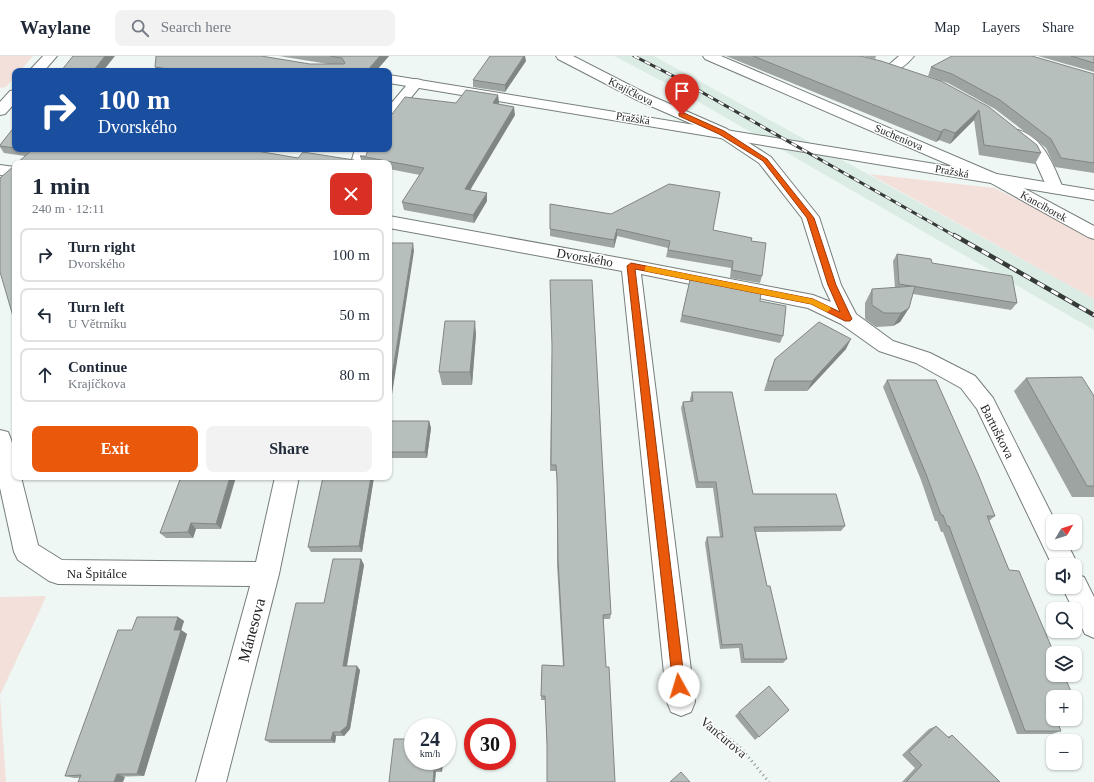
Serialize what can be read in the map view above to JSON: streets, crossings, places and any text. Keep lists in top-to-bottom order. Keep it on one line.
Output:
{"streets":{"street":["Krajíčkova","Pražská","Sucheniova","Kanciborek","Dvorského","Bartuškova","Na Špitálce","Mánesova"],"path":["Vančurova"]},"crossings":[["Krajíčkova","Pražská"],["Pražská","Sucheniova"],["Pražská","Kanciborek"],["Sucheniova","Kanciborek"],["Dvorského","Bartuškova"],["Na Špitálce","Mánesova"]],"north":"top right","page":{"header":"Waylane","search":"Search here","nav":["Map","Layers","Share"],"turn":["100 m","Dvorského"],"heading":["1 min","240 m · 12:11"],"list":[{"name":"Turn right","note":"Dvorského","value":"100 m"},{"name":"Turn left","note":"U Větrníku","value":"50 m"},{"name":"Continue","note":"Krajíčkova","value":"80 m"}],"buttons":["Exit","Share"],"map_buttons":["+","−"],"speed":"24 km/h","limit":"30"}}
